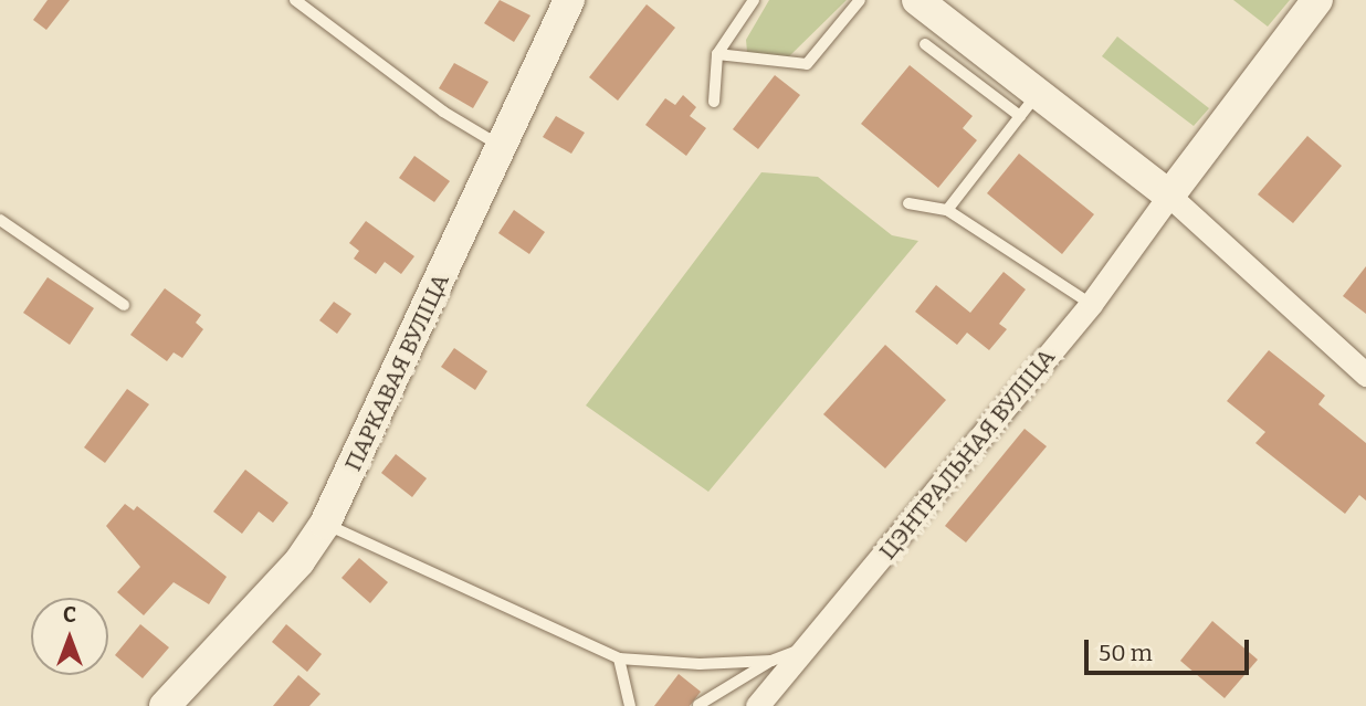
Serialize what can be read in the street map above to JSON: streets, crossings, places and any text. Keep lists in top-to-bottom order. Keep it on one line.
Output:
{"streets":{"street":["ПАРКАВАЯ ВУЛІЦА","ЦЭНТРАЛЬНАЯ ВУЛІЦА"]},"scale_bar":"50 m","north":"top"}
